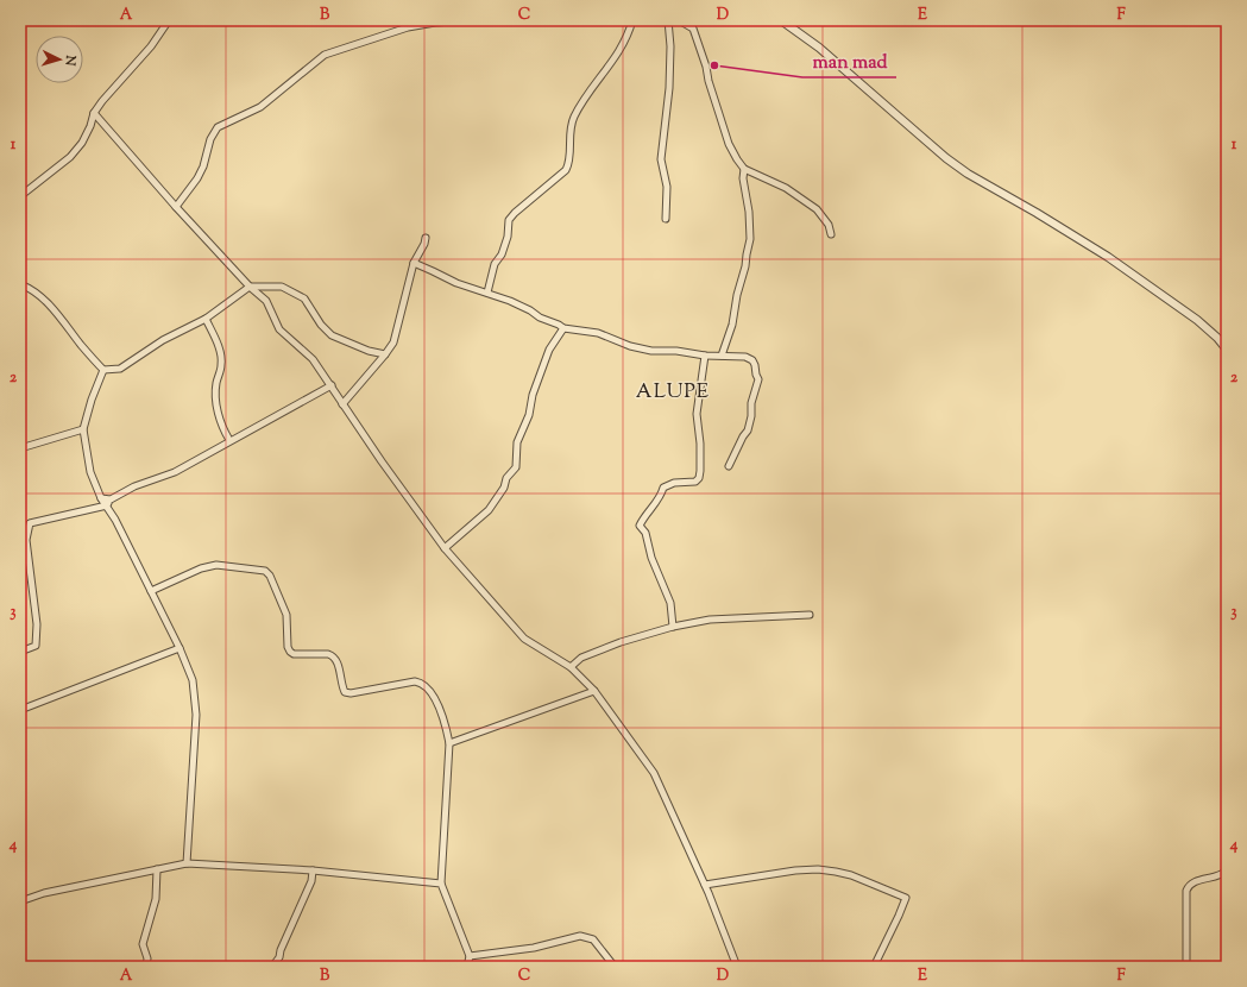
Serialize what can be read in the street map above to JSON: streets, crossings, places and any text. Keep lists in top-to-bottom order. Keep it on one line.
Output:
{"districts":["ALUPE"],"places":["man mad"],"north":"right","grid":{"columns":["A","B","C","D","E","F"],"rows":["1","2","3","4"]}}
